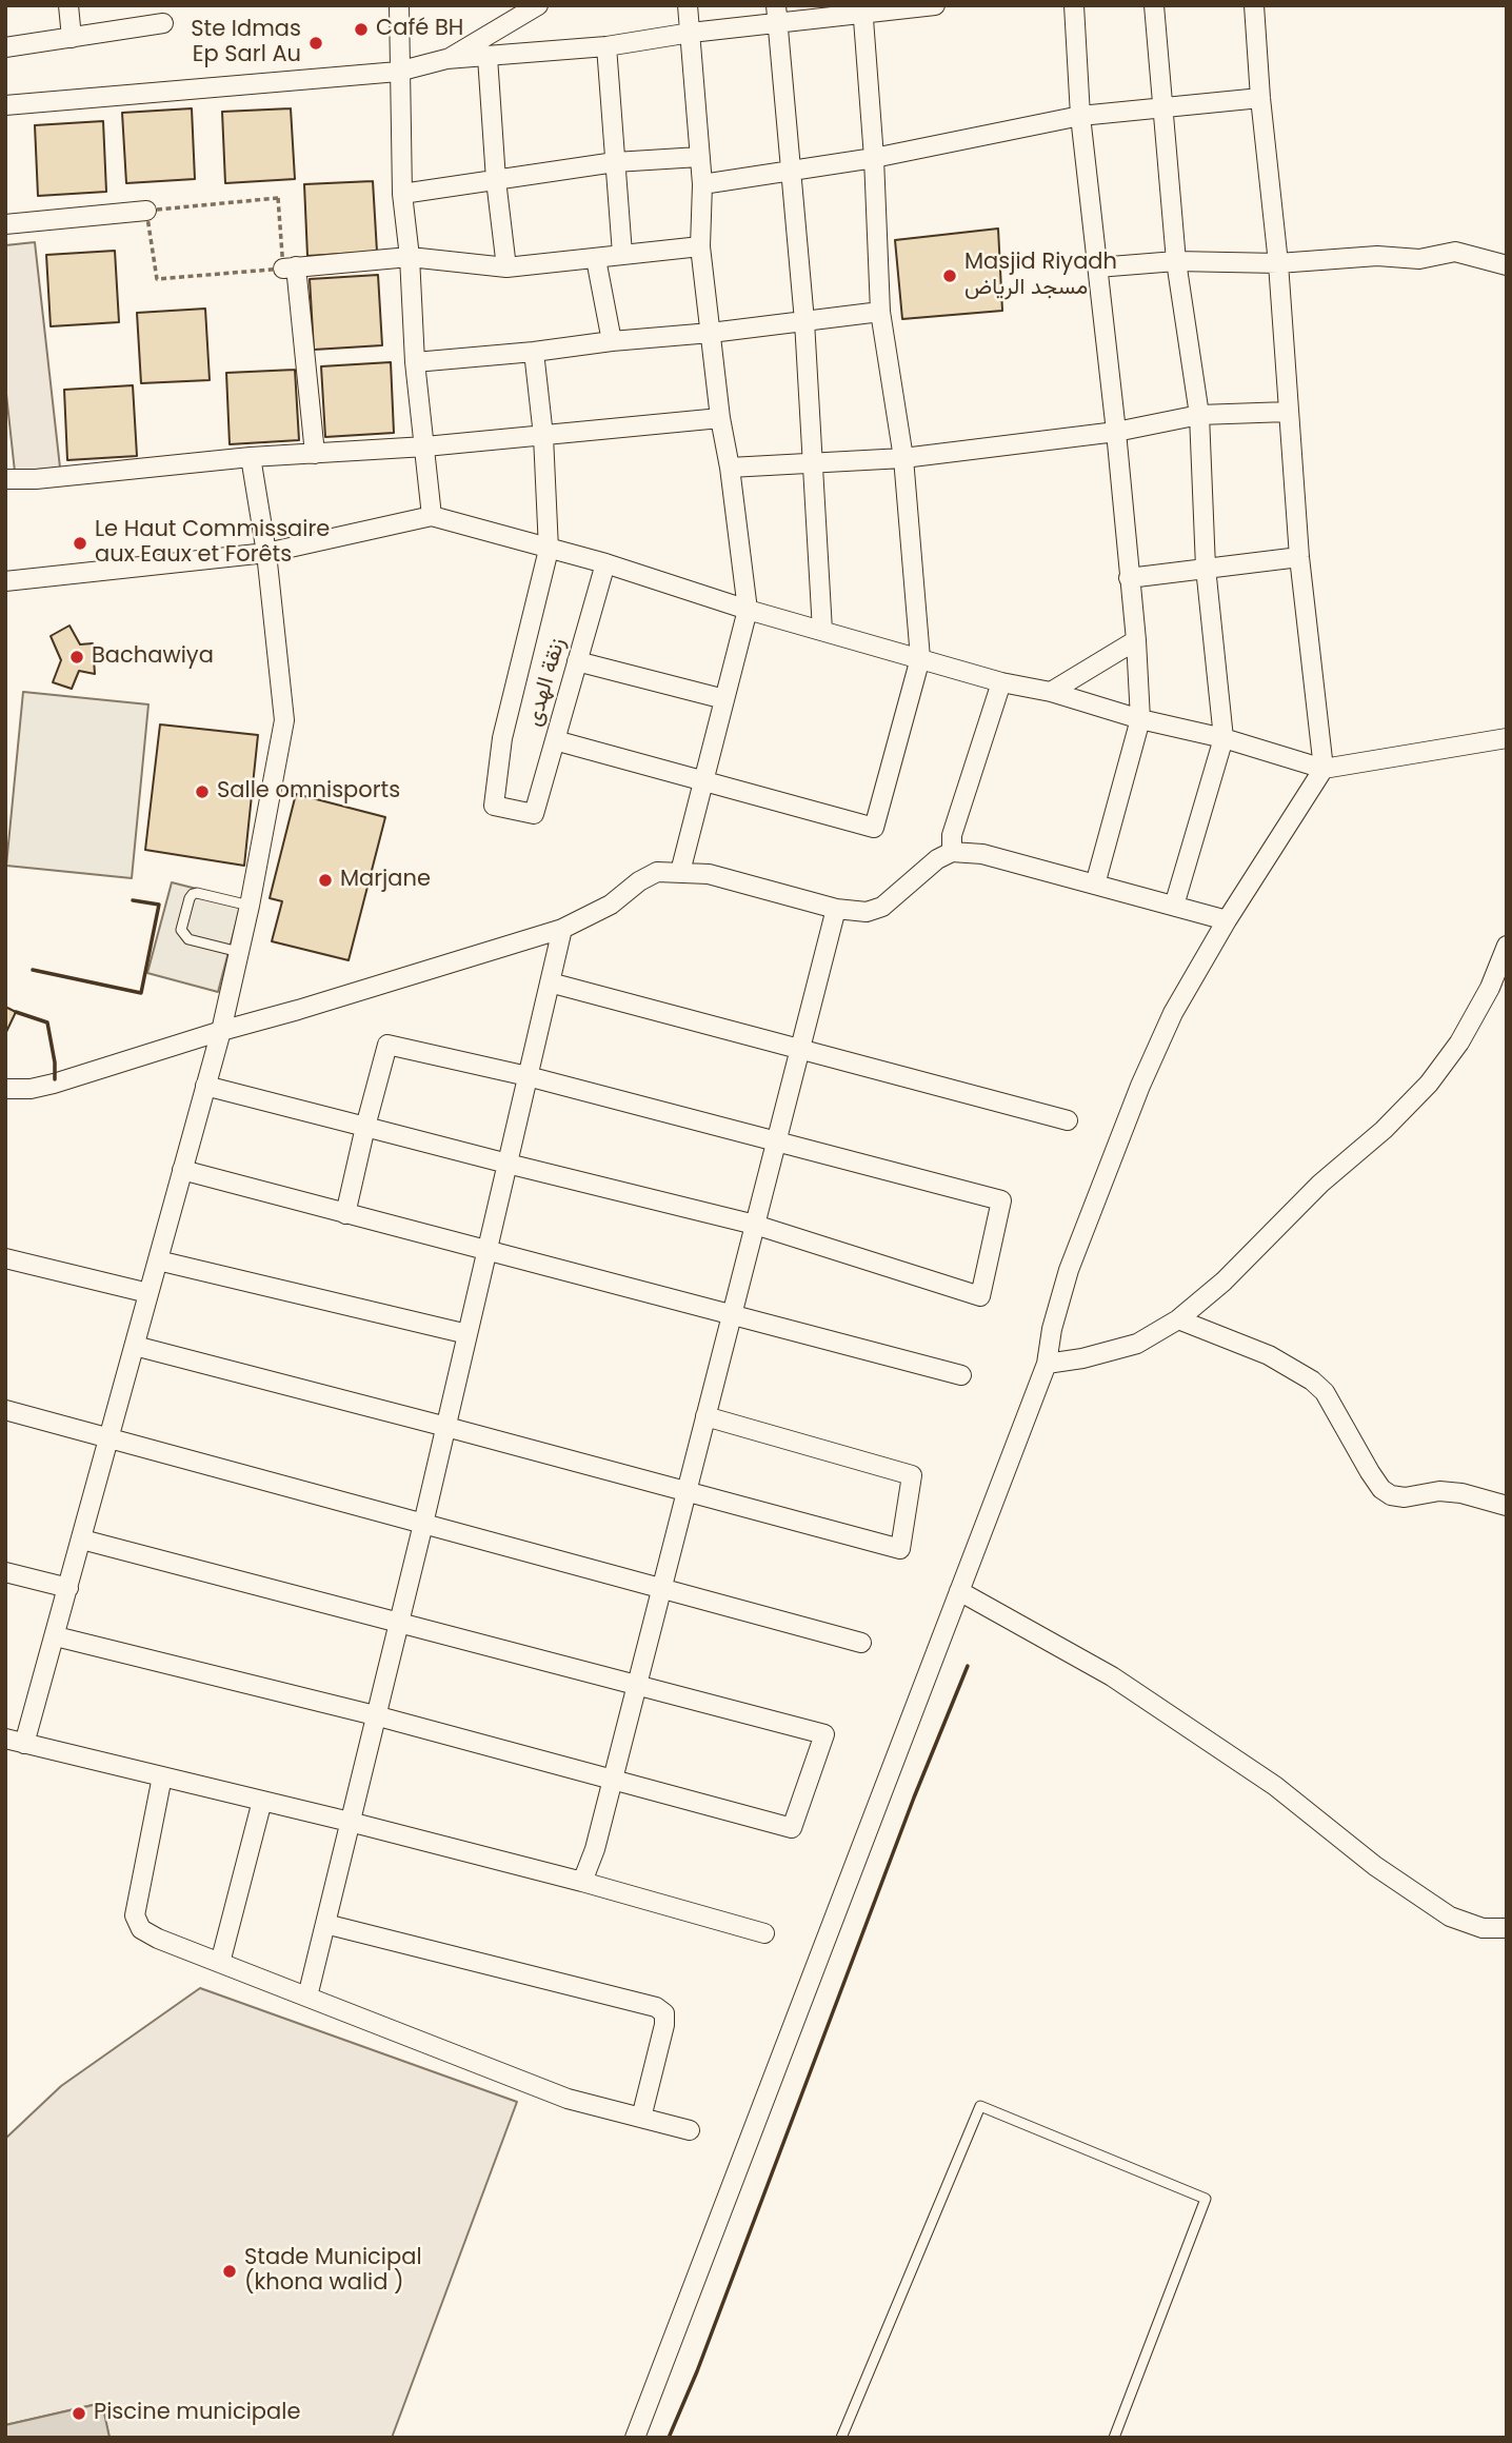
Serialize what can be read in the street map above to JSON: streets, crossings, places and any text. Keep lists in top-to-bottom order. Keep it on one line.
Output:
{"streets":{"street":["زنقة الهدى"]},"places":["Café BH","Ste Idmas Ep Sarl Au","Masjid Riyadh مسجد الرياض","Le Haut Commissaire aux Eaux et Forêts","Bachawiya","Salle omnisports","Marjane","Stade Municipal (khona walid )","Piscine municipale"]}
